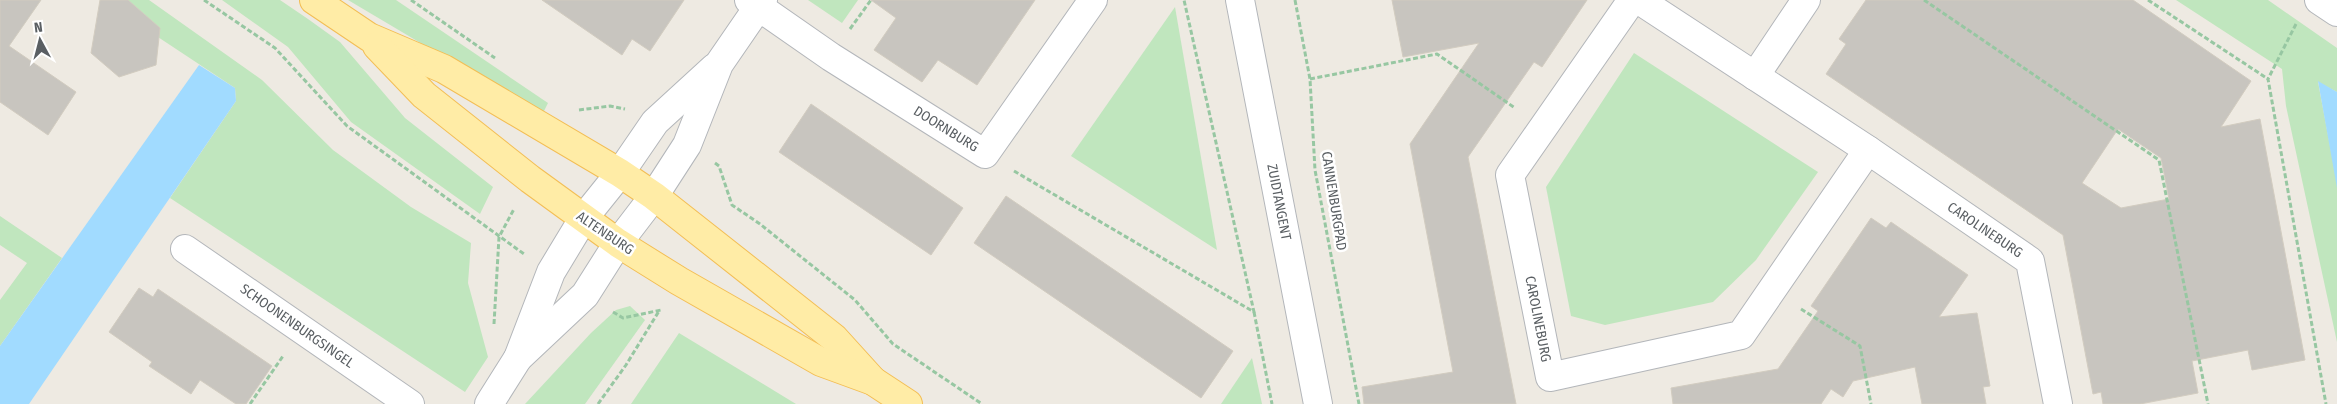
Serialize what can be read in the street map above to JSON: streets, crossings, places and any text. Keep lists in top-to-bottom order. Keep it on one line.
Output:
{"streets":{"main road":["ALTENBURG"],"street":["DOORNBURG","ZUIDTANGENT","CAROLINEBURG","SCHOONENBURGSINGEL"],"path":["CANNENBURGPAD"]},"north":"top"}
